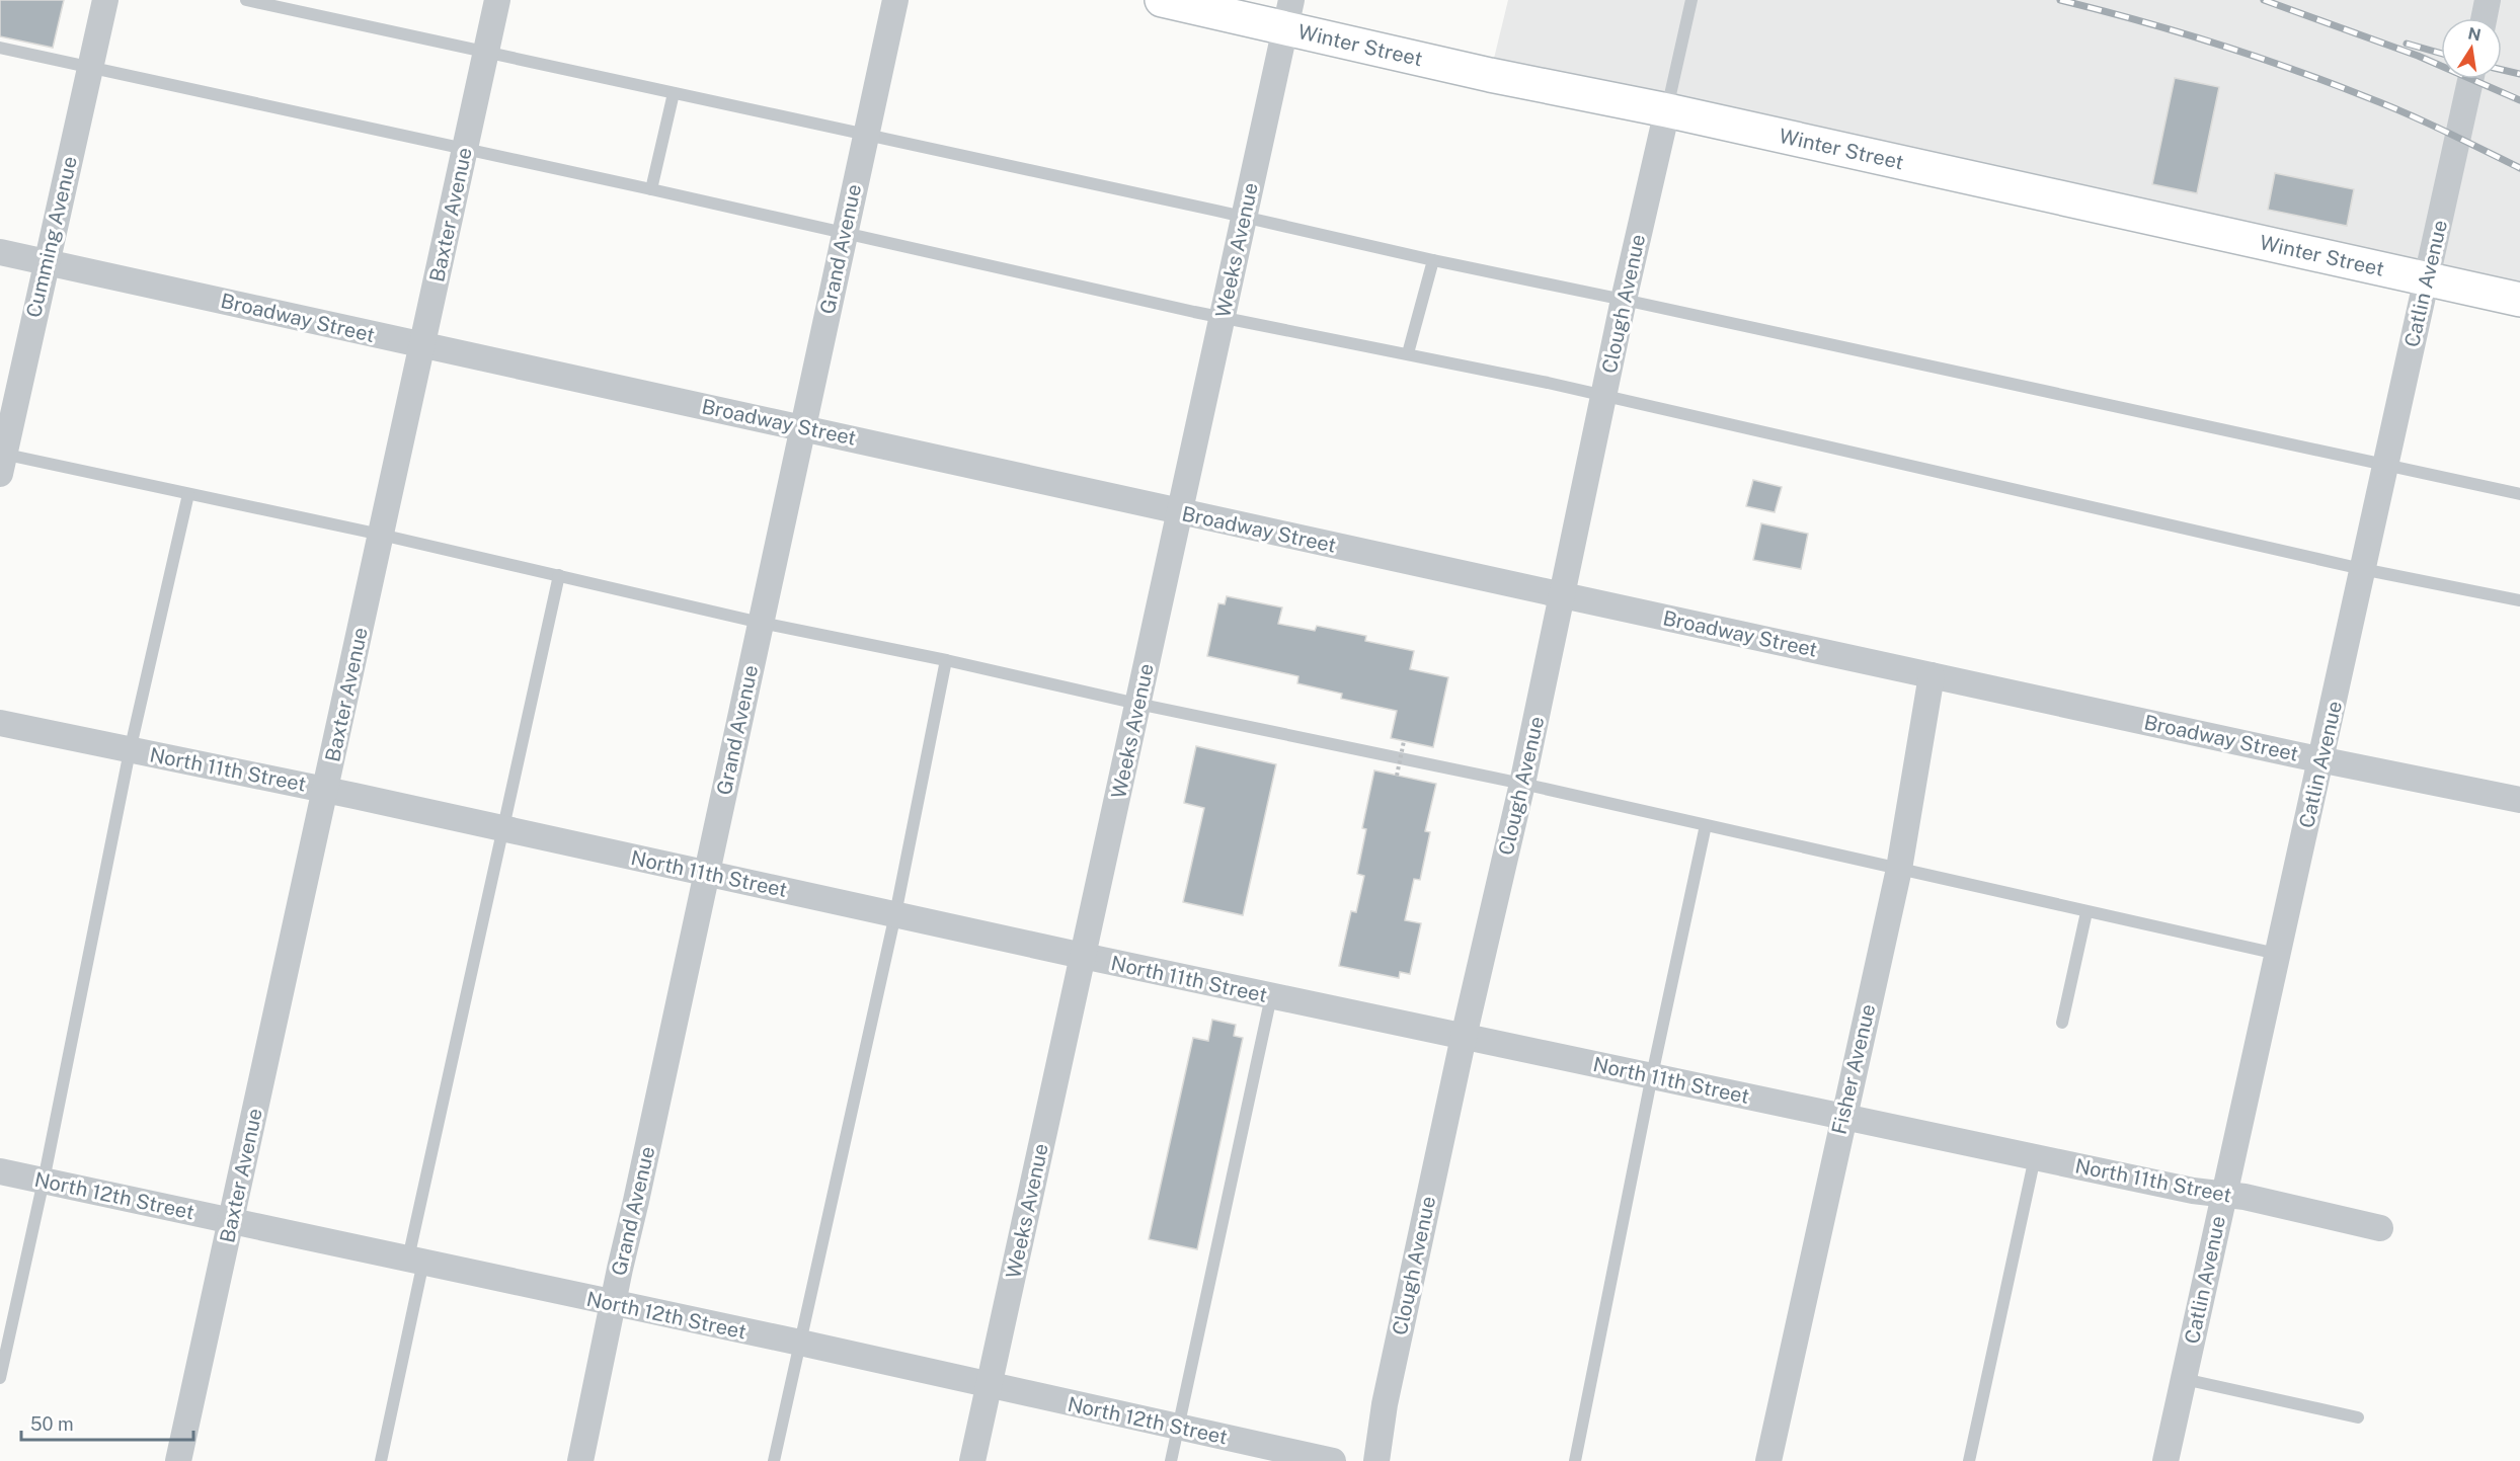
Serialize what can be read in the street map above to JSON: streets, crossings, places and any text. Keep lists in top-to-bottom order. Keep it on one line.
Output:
{"streets":{"street":["Winter Street","Baxter Avenue","Cumming Avenue","Grand Avenue","Weeks Avenue","Catlin Avenue","Clough Avenue","Broadway Street","North 11th Street","Fisher Avenue","North 12th Street"]},"crossings":[["Winter Street","Weeks Avenue"],["Winter Street","Catlin Avenue"],["Winter Street","Clough Avenue"],["Baxter Avenue","Broadway Street"],["Baxter Avenue","North 11th Street"],["Baxter Avenue","North 12th Street"],["Cumming Avenue","Broadway Street"],["Grand Avenue","Broadway Street"],["Grand Avenue","North 11th Street"],["Grand Avenue","North 12th Street"],["Weeks Avenue","Broadway Street"],["Weeks Avenue","North 11th Street"],["Weeks Avenue","North 12th Street"],["Catlin Avenue","Broadway Street"],["Catlin Avenue","North 11th Street"],["Clough Avenue","Broadway Street"],["Clough Avenue","North 11th Street"],["Broadway Street","Fisher Avenue"],["North 11th Street","Fisher Avenue"]],"scale_bar":"50 m","north":"top"}
